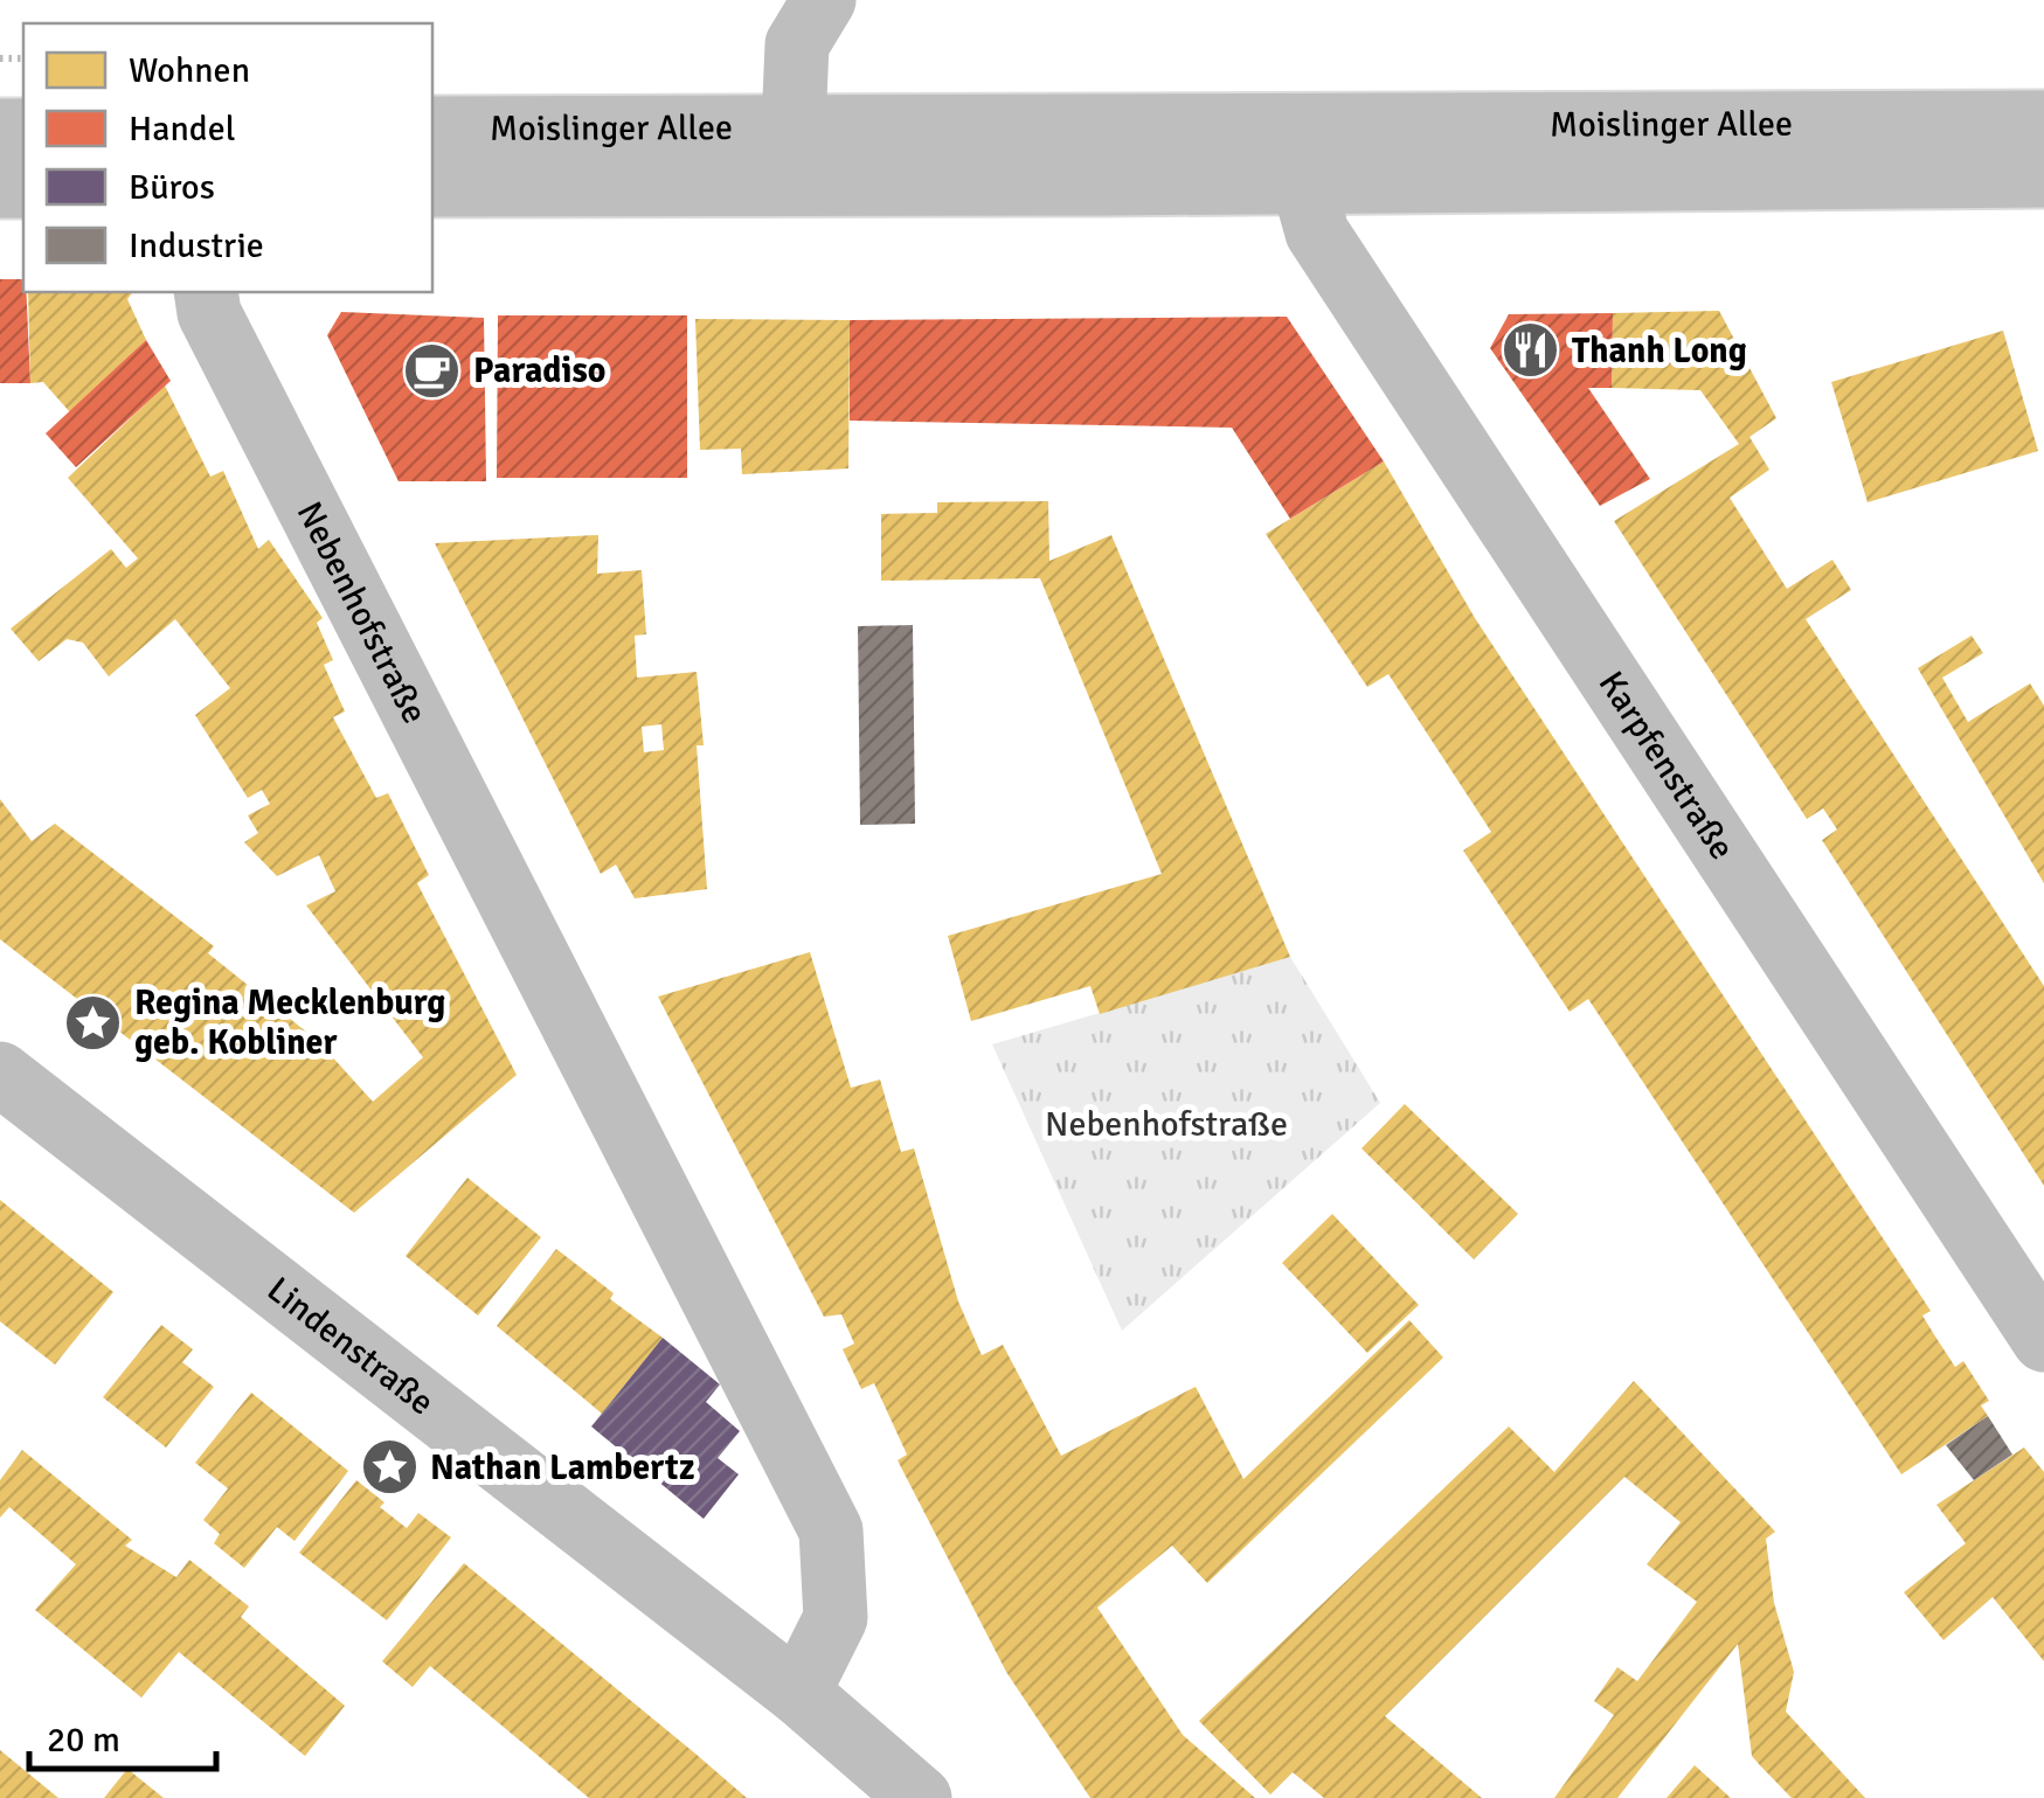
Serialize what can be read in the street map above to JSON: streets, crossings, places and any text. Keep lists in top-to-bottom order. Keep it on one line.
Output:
{"streets":{"street":["Moislinger Allee","Nebenhofstraße","Karpfenstraße","Lindenstraße"]},"crossings":[["Moislinger Allee","Karpfenstraße"],["Nebenhofstraße","Lindenstraße"]],"parks":["Nebenhofstraße"],"places":{"restaurant":["Thanh Long"],"cafe":["Paradiso"],"place":["Regina Mecklenburg geb. Kobliner","Nathan Lambertz"]},"legend":["Wohnen","Handel","Büros","Industrie"],"scale_bar":"20 m"}
